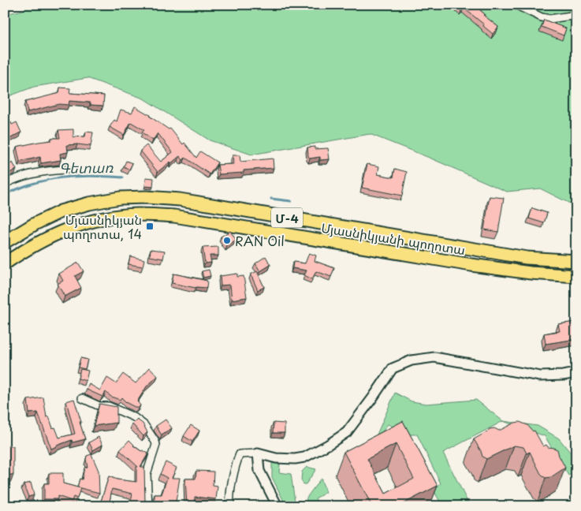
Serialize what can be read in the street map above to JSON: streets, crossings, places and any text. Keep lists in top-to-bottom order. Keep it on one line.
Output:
{"streets":{"highway":["Մ-4","Մյասնիկյանի պողոտա"]},"water":["Գետառ"],"places":{"transit":["Մյասնիկյան պողոտա, 14"],"other":["RAN Oil"]}}
